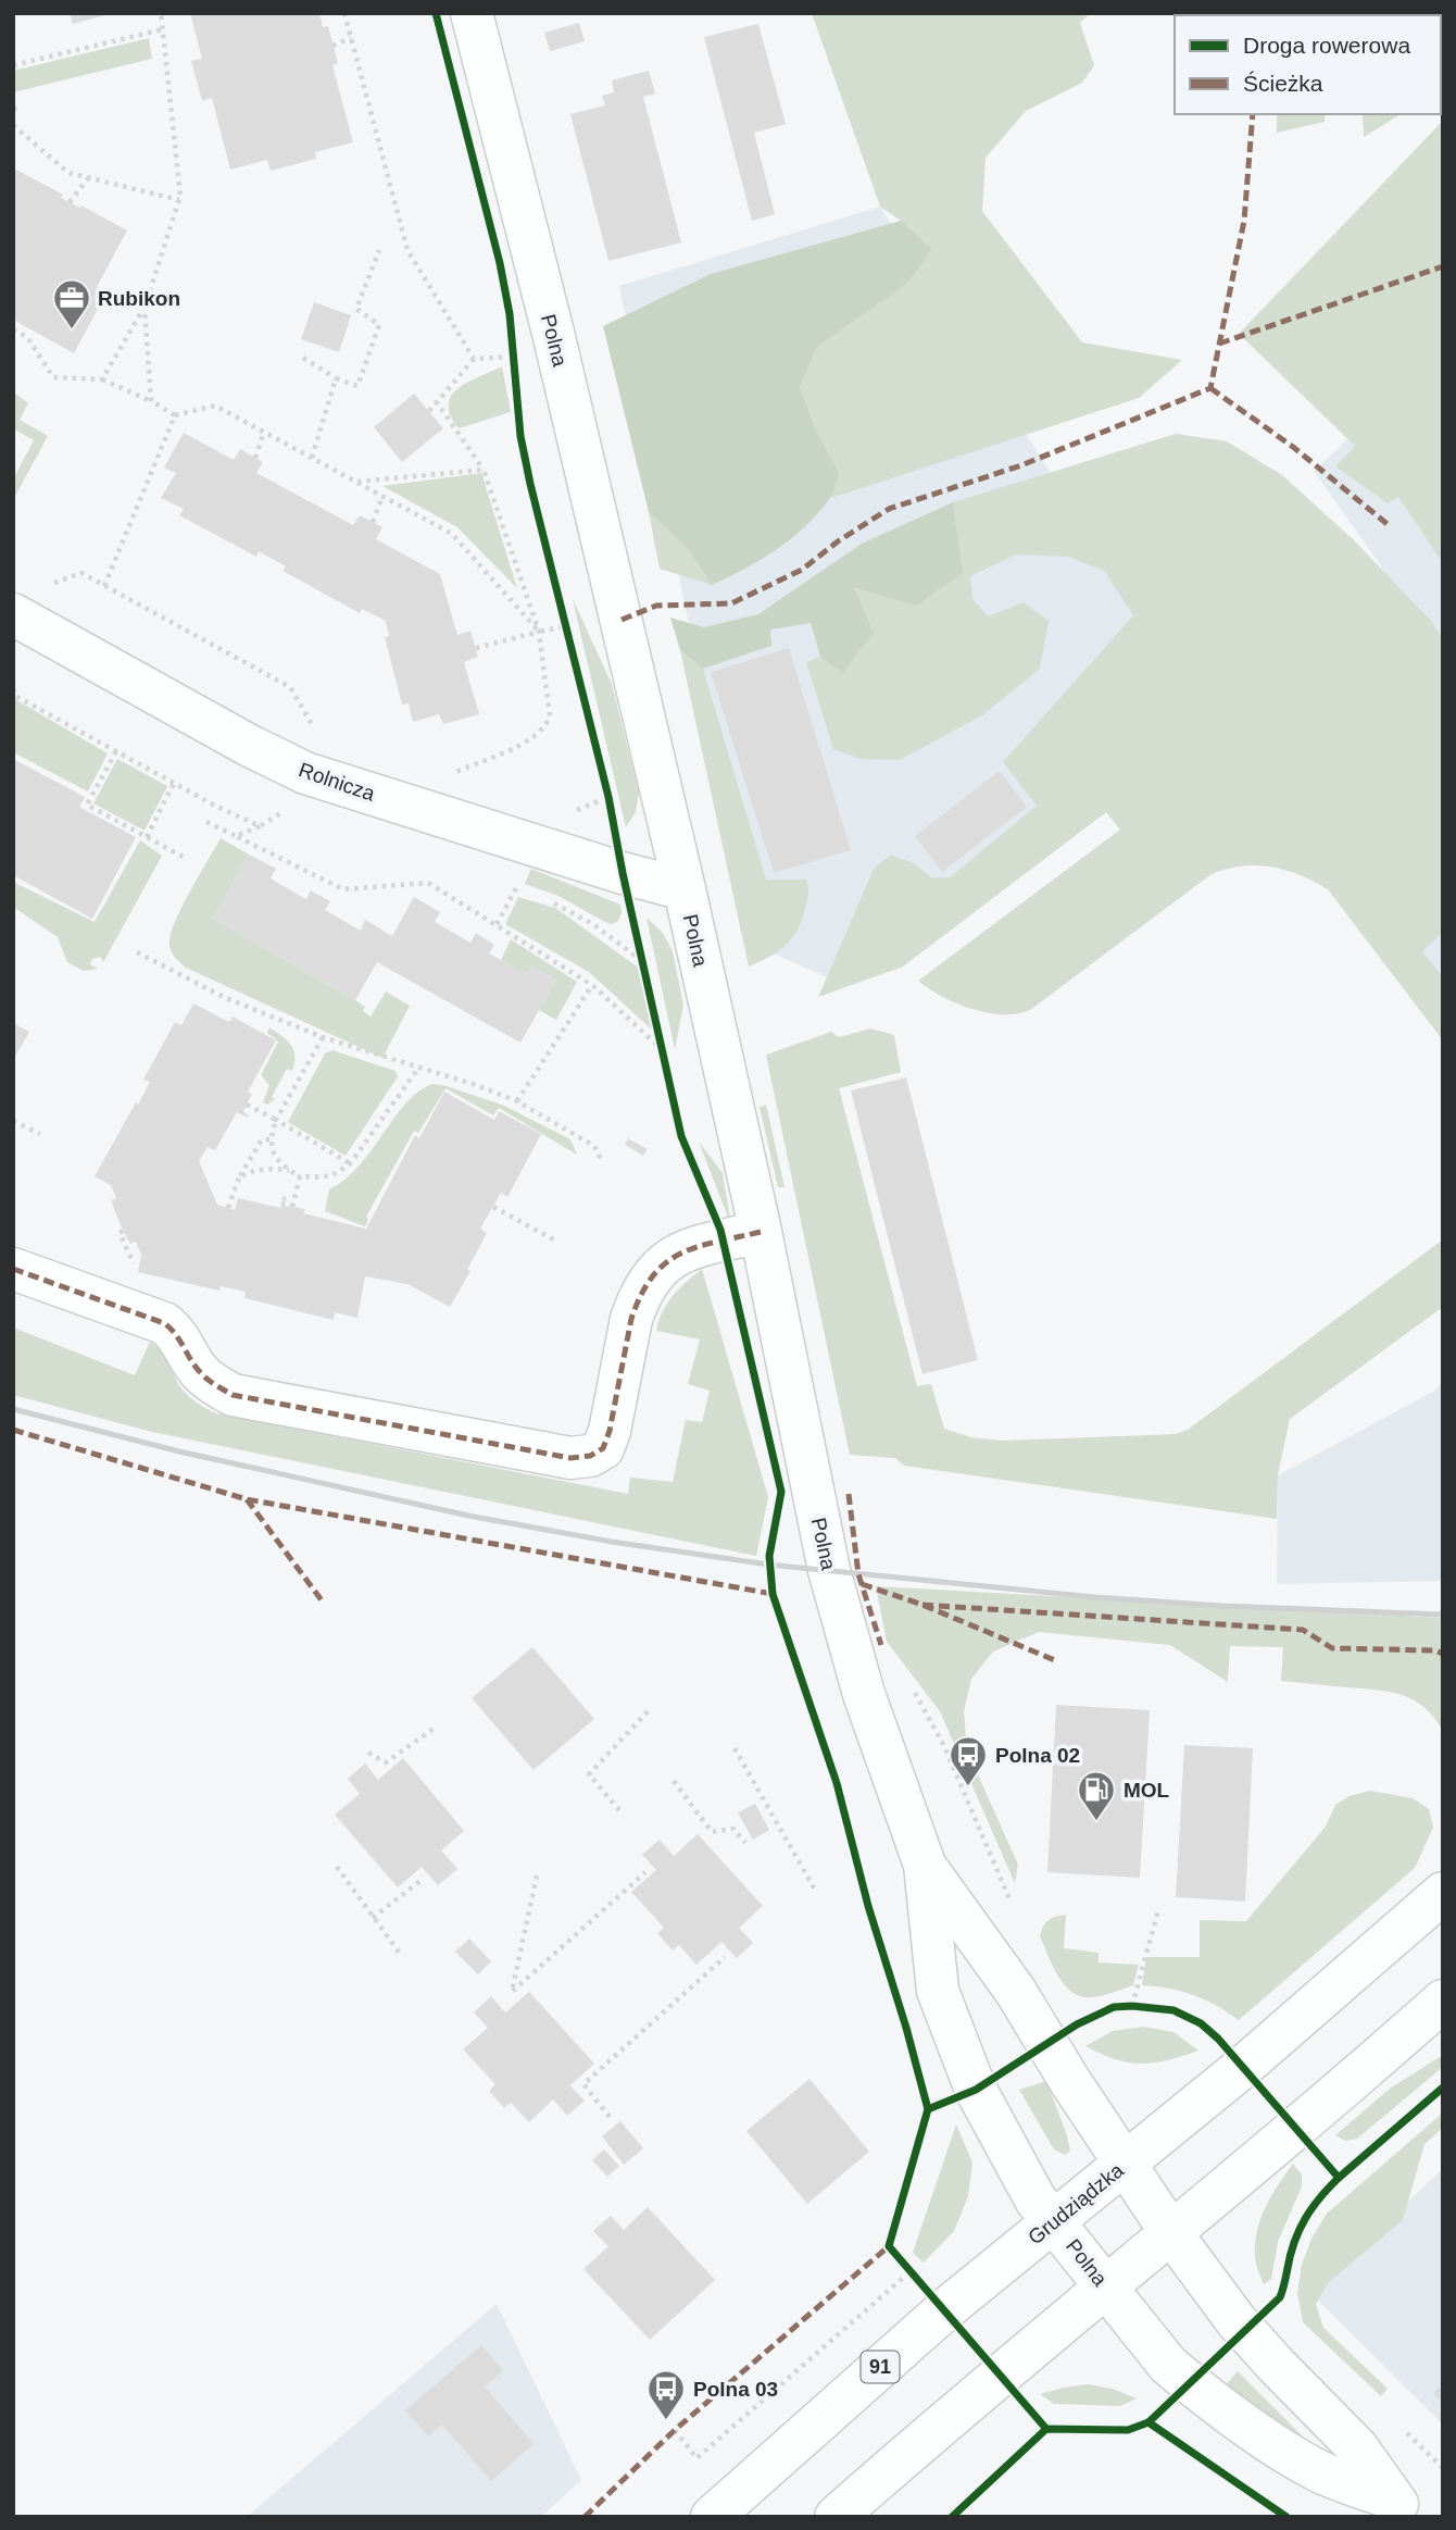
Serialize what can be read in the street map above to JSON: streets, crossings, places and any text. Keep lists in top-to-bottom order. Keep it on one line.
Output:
{"streets":{"street":["Polna","Rolnicza","Grudziądzka","91"]},"crossings":[["Polna","Rolnicza"],["Polna","Grudziądzka"]],"places":{"office":["Rubikon"],"bus stop":["Polna 02","Polna 03"],"fuel station":["MOL"]},"legend":["Droga rowerowa","Ścieżka"]}
